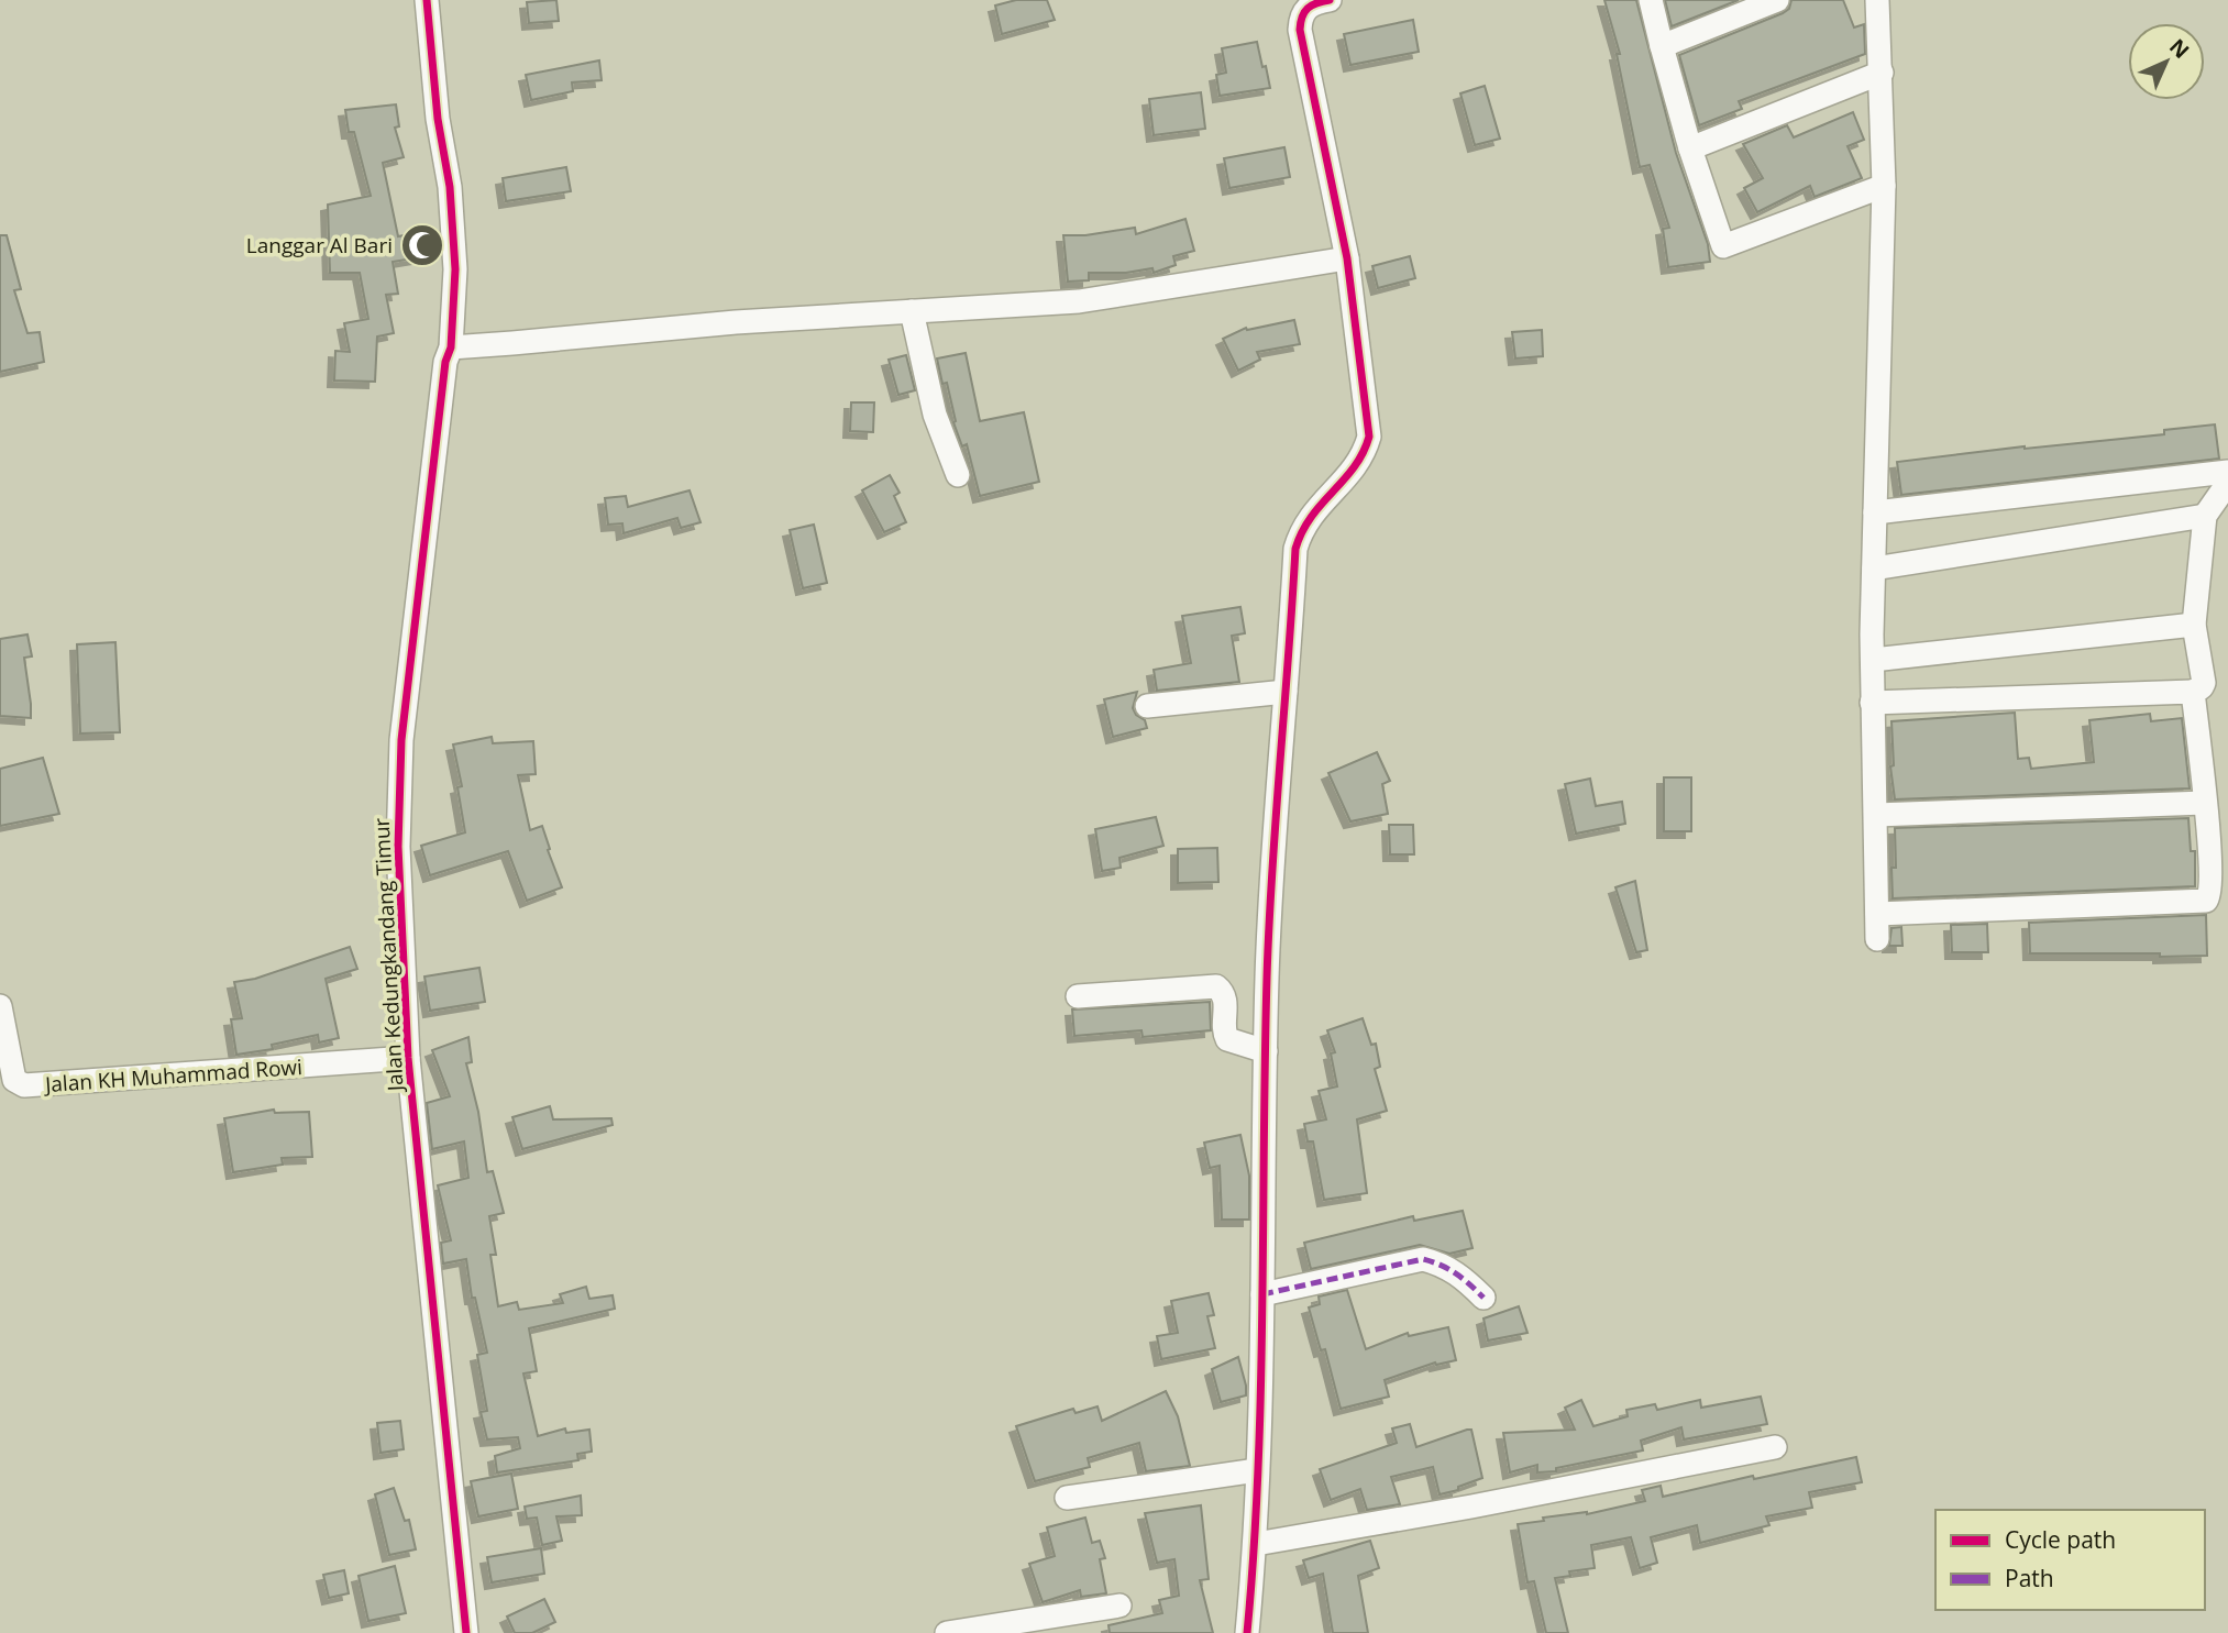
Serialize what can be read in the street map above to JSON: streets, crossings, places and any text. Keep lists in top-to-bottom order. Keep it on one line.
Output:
{"streets":{"street":["Jalan Kedungkandang Timur","Jalan KH Muhammad Rowi"]},"crossings":[["Jalan Kedungkandang Timur","Jalan KH Muhammad Rowi"]],"places":{"mosque":["Langgar Al Bari"]},"legend":["Cycle path","Path"],"north":"top right"}
